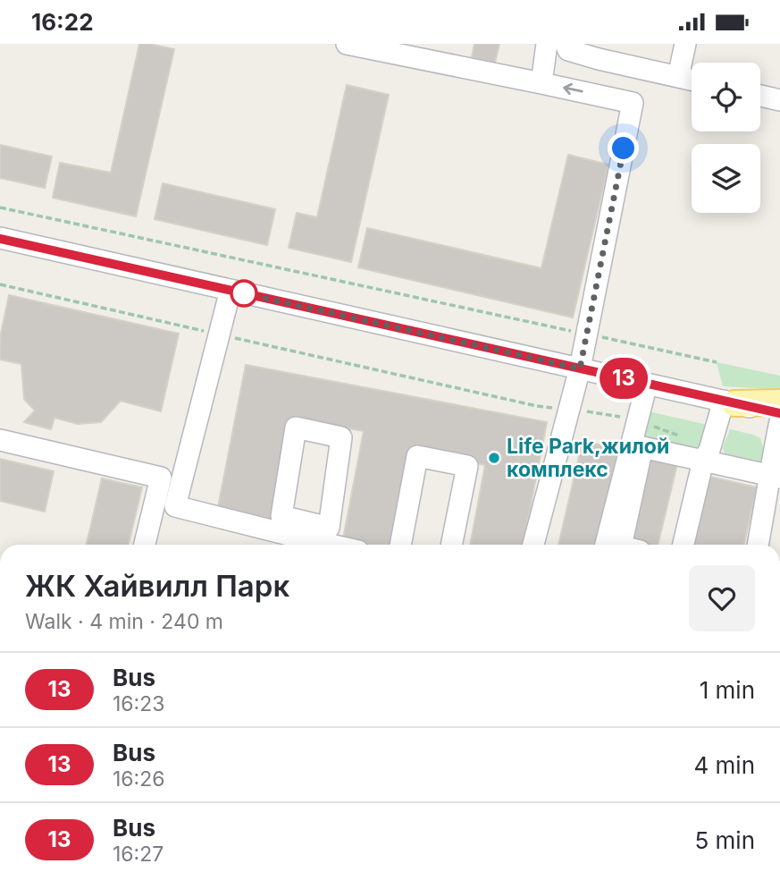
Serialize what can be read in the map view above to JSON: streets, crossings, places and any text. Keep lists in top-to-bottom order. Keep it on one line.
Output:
{"places":["Life Park,жилой комплекс"],"lines":["bus line 13"],"page":{"status":"16:22","on_map":"13","heading":["ЖК Хайвилл Парк","Walk · 4 min · 240 m"],"list":[{"mark":"13","name":"Bus","note":"16:23","value":"1 min"},{"mark":"13","name":"Bus","note":"16:26","value":"4 min"},{"mark":"13","name":"Bus","note":"16:27","value":"5 min"}]}}
